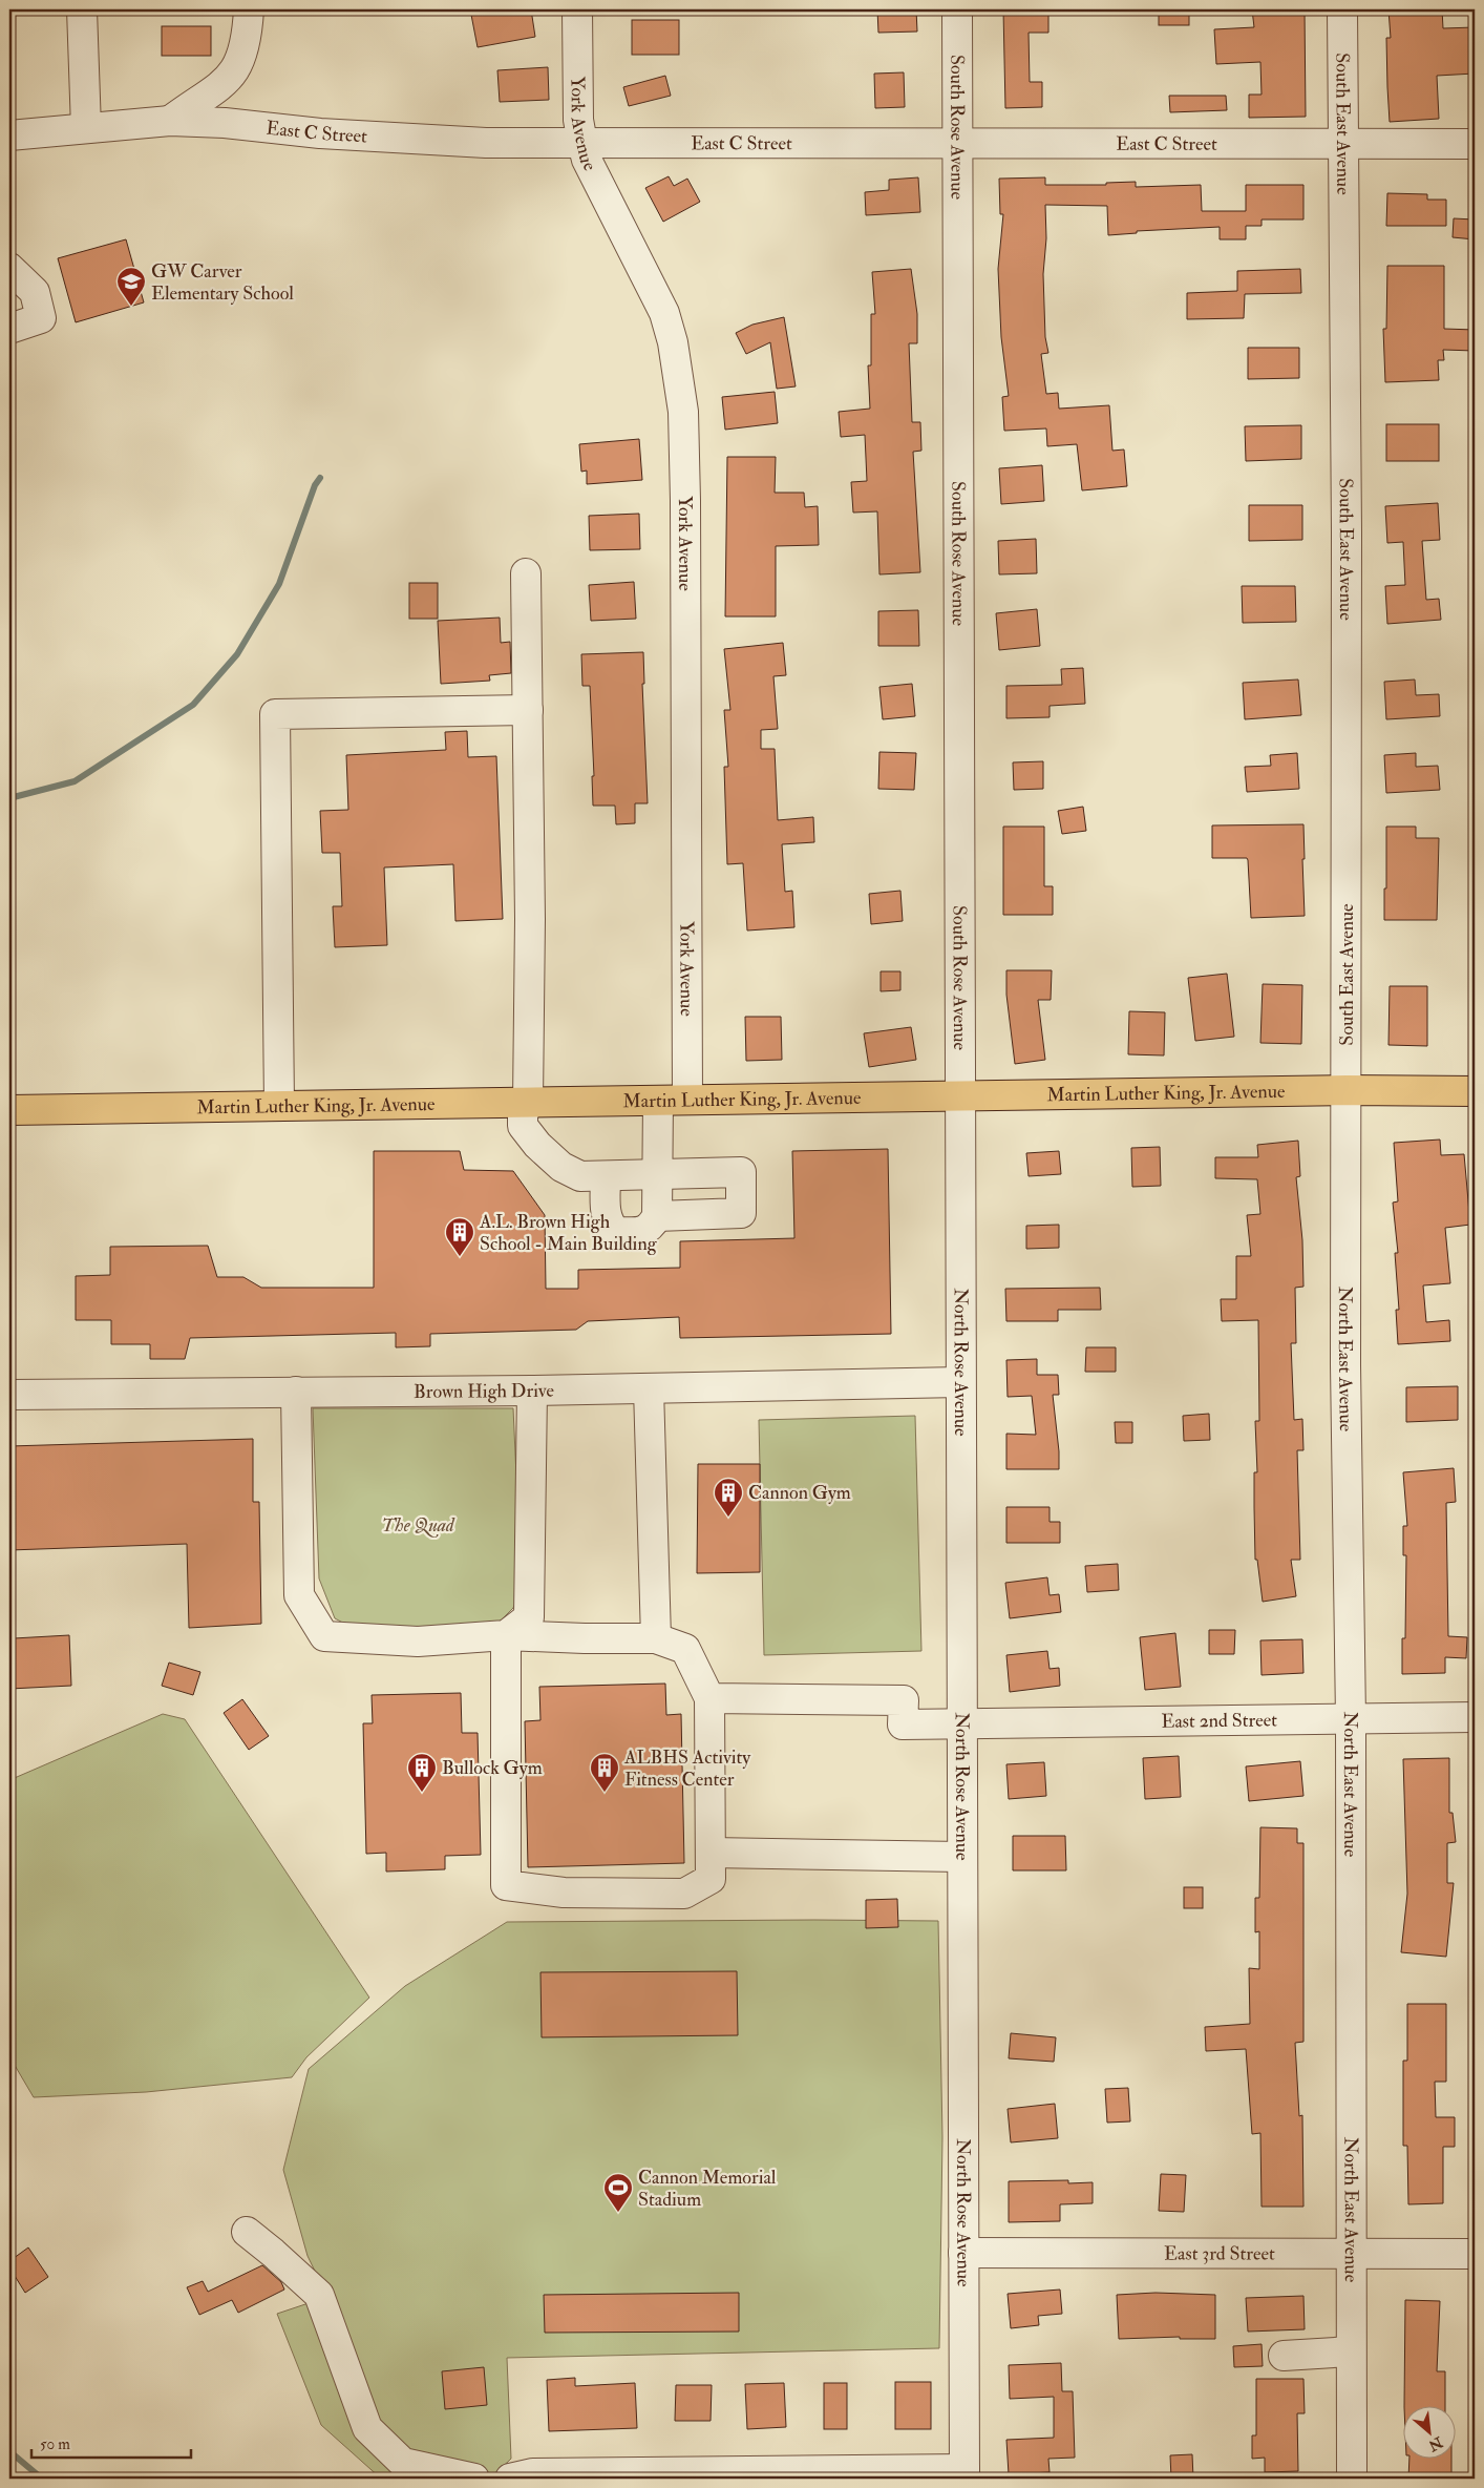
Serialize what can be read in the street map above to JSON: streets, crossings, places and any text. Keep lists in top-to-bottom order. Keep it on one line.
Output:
{"streets":{"main road":["Martin Luther King, Jr. Avenue"],"street":["York Avenue","South East Avenue","South Rose Avenue","East C Street","North East Avenue","North Rose Avenue","Brown High Drive","East 2nd Street","East 3rd Street"]},"crossings":[["York Avenue","East C Street"],["York Avenue","Martin Luther King, Jr. Avenue"],["South East Avenue","East C Street"],["South East Avenue","Martin Luther King, Jr. Avenue"],["South East Avenue","North East Avenue"],["South Rose Avenue","East C Street"],["South Rose Avenue","Martin Luther King, Jr. Avenue"],["South Rose Avenue","North Rose Avenue"],["Martin Luther King, Jr. Avenue","North East Avenue"],["Martin Luther King, Jr. Avenue","North Rose Avenue"],["North East Avenue","East 2nd Street"],["North East Avenue","East 3rd Street"],["North Rose Avenue","Brown High Drive"],["North Rose Avenue","East 2nd Street"],["North Rose Avenue","East 3rd Street"]],"parks":["The Quad"],"places":{"school or university":["GW Carver Elementary School"],"building":["A.L. Brown High School - Main Building","Cannon Gym","Bullock Gym","ALBHS Activity Fitness Center"],"sports":["Cannon Memorial Stadium"]},"scale_bar":"50 m","north":"bottom right"}
